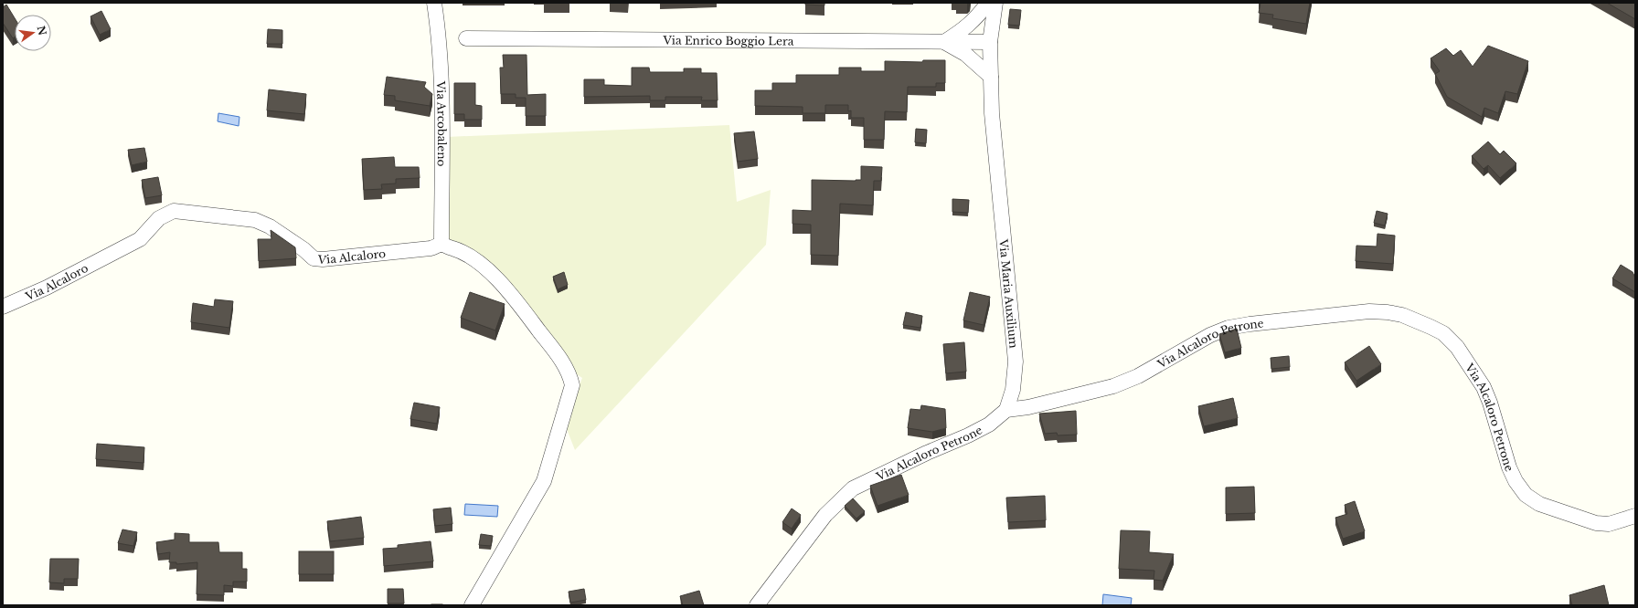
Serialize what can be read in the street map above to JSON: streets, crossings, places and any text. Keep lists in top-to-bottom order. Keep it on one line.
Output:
{"streets":{"street":["Via Enrico Boggio Lera","Via Arcobaleno","Via Alcaloro","Via Maria Auxilium","Via Alcaloro Petrone"]},"crossings":[["Via Enrico Boggio Lera","Via Maria Auxilium"],["Via Arcobaleno","Via Alcaloro"],["Via Maria Auxilium","Via Alcaloro Petrone"]],"north":"right"}
